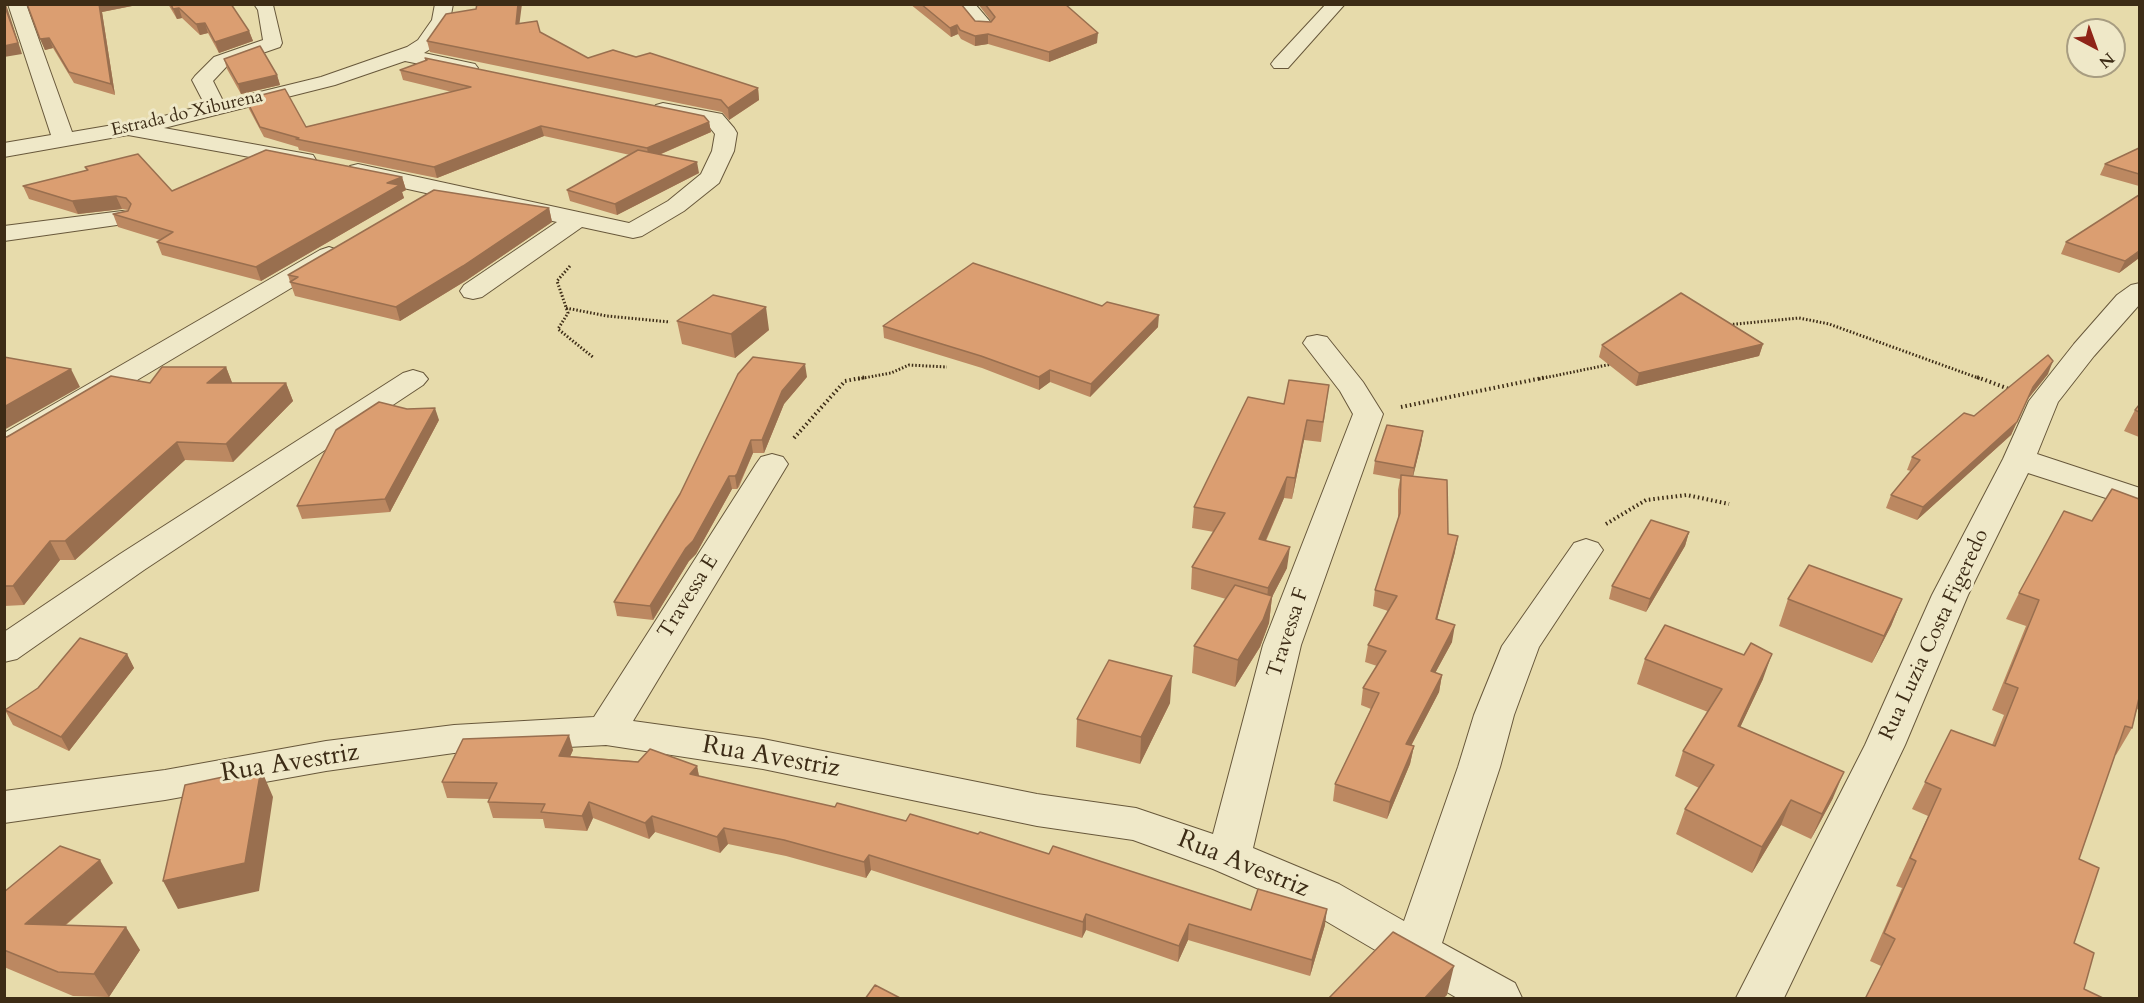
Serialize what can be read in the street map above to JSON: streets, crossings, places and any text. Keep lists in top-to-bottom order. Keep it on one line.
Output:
{"streets":{"street":["Estrada do Xiburena","Travessa E","Travessa F","Rua Luzia Costa Figeredo","Rua Avestriz"]},"crossings":[["Travessa E","Rua Avestriz"],["Travessa F","Rua Avestriz"]],"north":"bottom right"}
